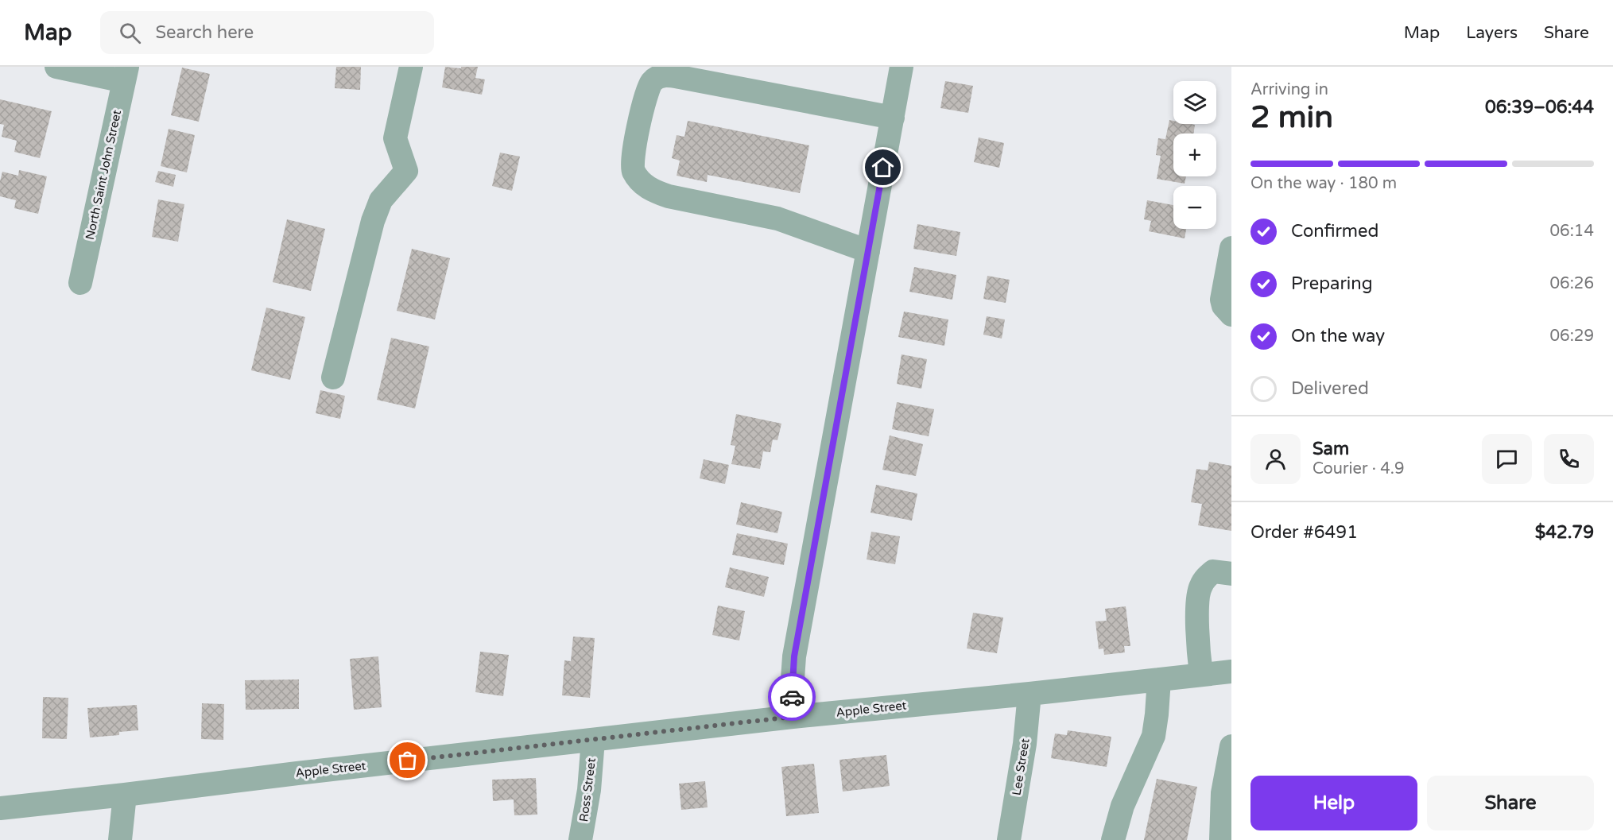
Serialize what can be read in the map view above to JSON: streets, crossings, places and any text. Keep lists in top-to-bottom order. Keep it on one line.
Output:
{"streets":{"street":["North Saint John Street","Apple Street","Lee Street","Ross Street"]},"crossings":[["Apple Street","Lee Street"],["Apple Street","Ross Street"]],"page":{"header":"Map","search":"Search here","nav":["Map","Layers","Share"],"heading":["2 min","Arriving in","06:39–06:44"],"panel":["Sam","Courier · 4.9","Order #6491","$42.79"],"map_buttons":["+","−"],"bar":"On the way · 180 m","list":[["Confirmed","06:14"],["Preparing","06:26"],["On the way","06:29"],"Delivered"],"buttons":["Help","Share"]}}
